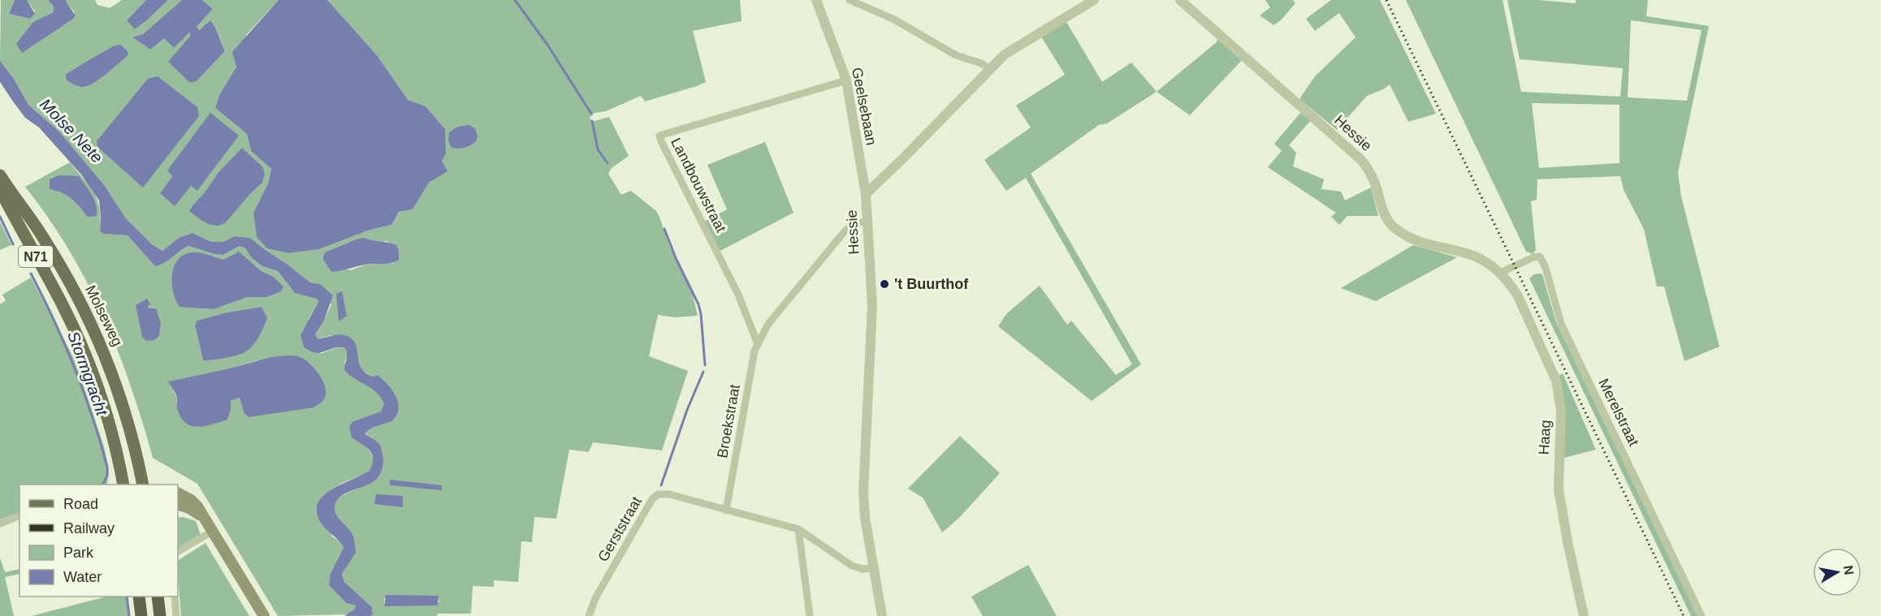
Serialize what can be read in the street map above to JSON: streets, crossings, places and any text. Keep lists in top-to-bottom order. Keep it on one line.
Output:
{"streets":{"main road":["N71","Molseweg"],"street":["Geelsebaan","Hessie","Landbouwstraat","Merelstraat","Broekstraat","Haag","Gerststraat"]},"crossings":[["Geelsebaan","Hessie"],["Geelsebaan","Landbouwstraat"],["Hessie","Merelstraat"],["Hessie","Broekstraat"],["Hessie","Haag"],["Landbouwstraat","Broekstraat"],["Merelstraat","Haag"],["Broekstraat","Gerststraat"]],"water":["Molse Nete","Stormgracht"],"places":["'t Buurthof"],"legend":["Road","Railway","Park","Water"],"north":"right"}
